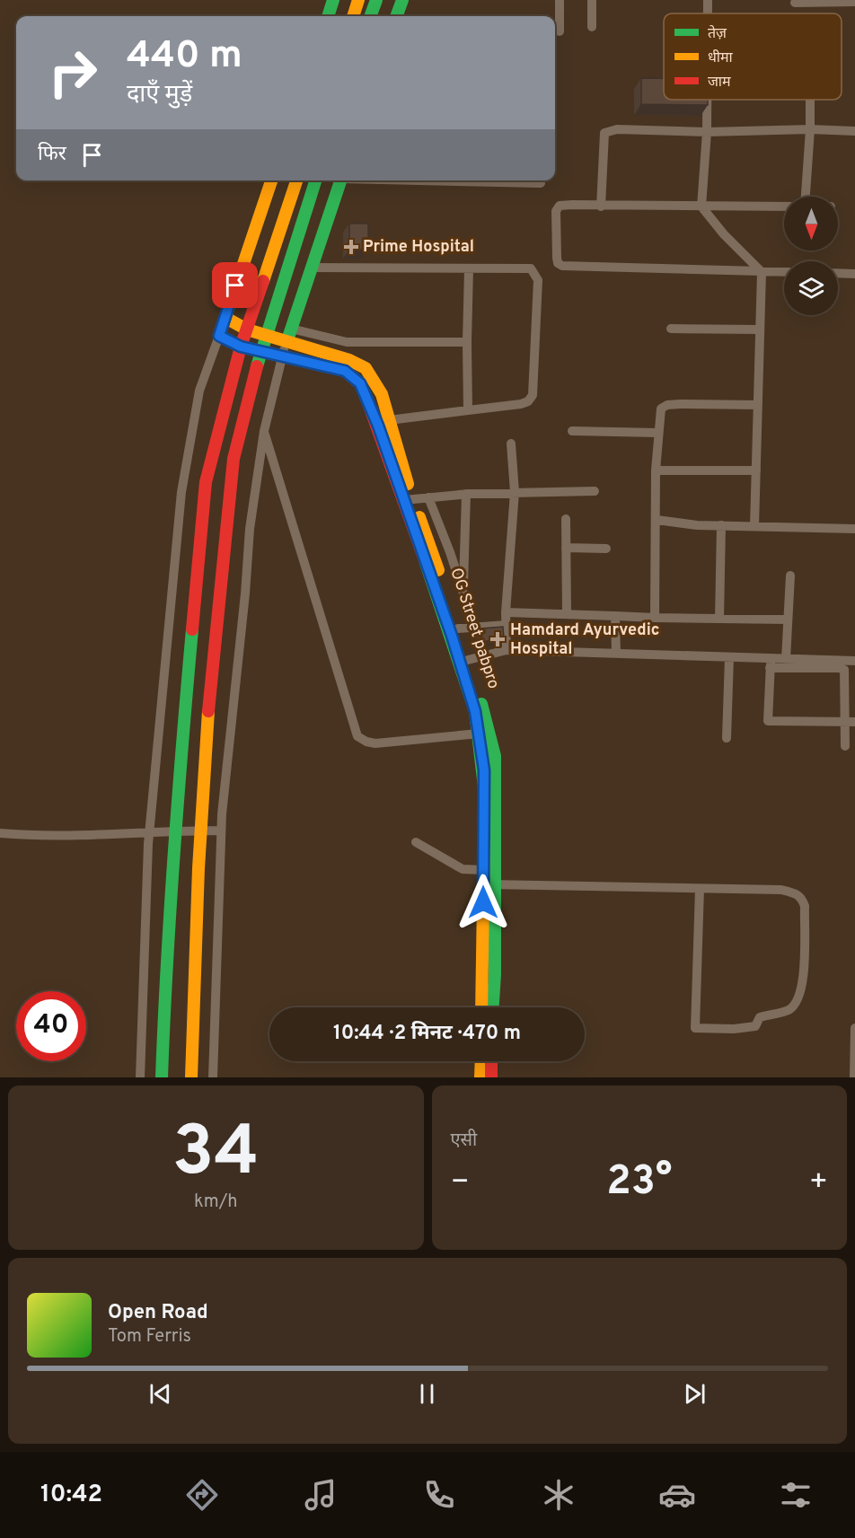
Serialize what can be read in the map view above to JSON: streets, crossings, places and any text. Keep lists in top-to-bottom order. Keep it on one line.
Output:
{"streets":{"street":["OG Street pabpro"]},"places":{"health":["Prime Hospital","Hamdard Ayurvedic Hospital"]},"legend":["तेज़","धीमा","जाम"],"north":"bottom","page":{"turn":["440 m","दाएँ मुड़ें"],"then":"फिर","limit":"40","trip":"10:44 · 2 मिनट · 470 m","tile":[["34","km/h"],"एसी"],"heat":["−","23°","+"],"song":["Open Road","Tom Ferris"],"tabs":"10:42"}}
